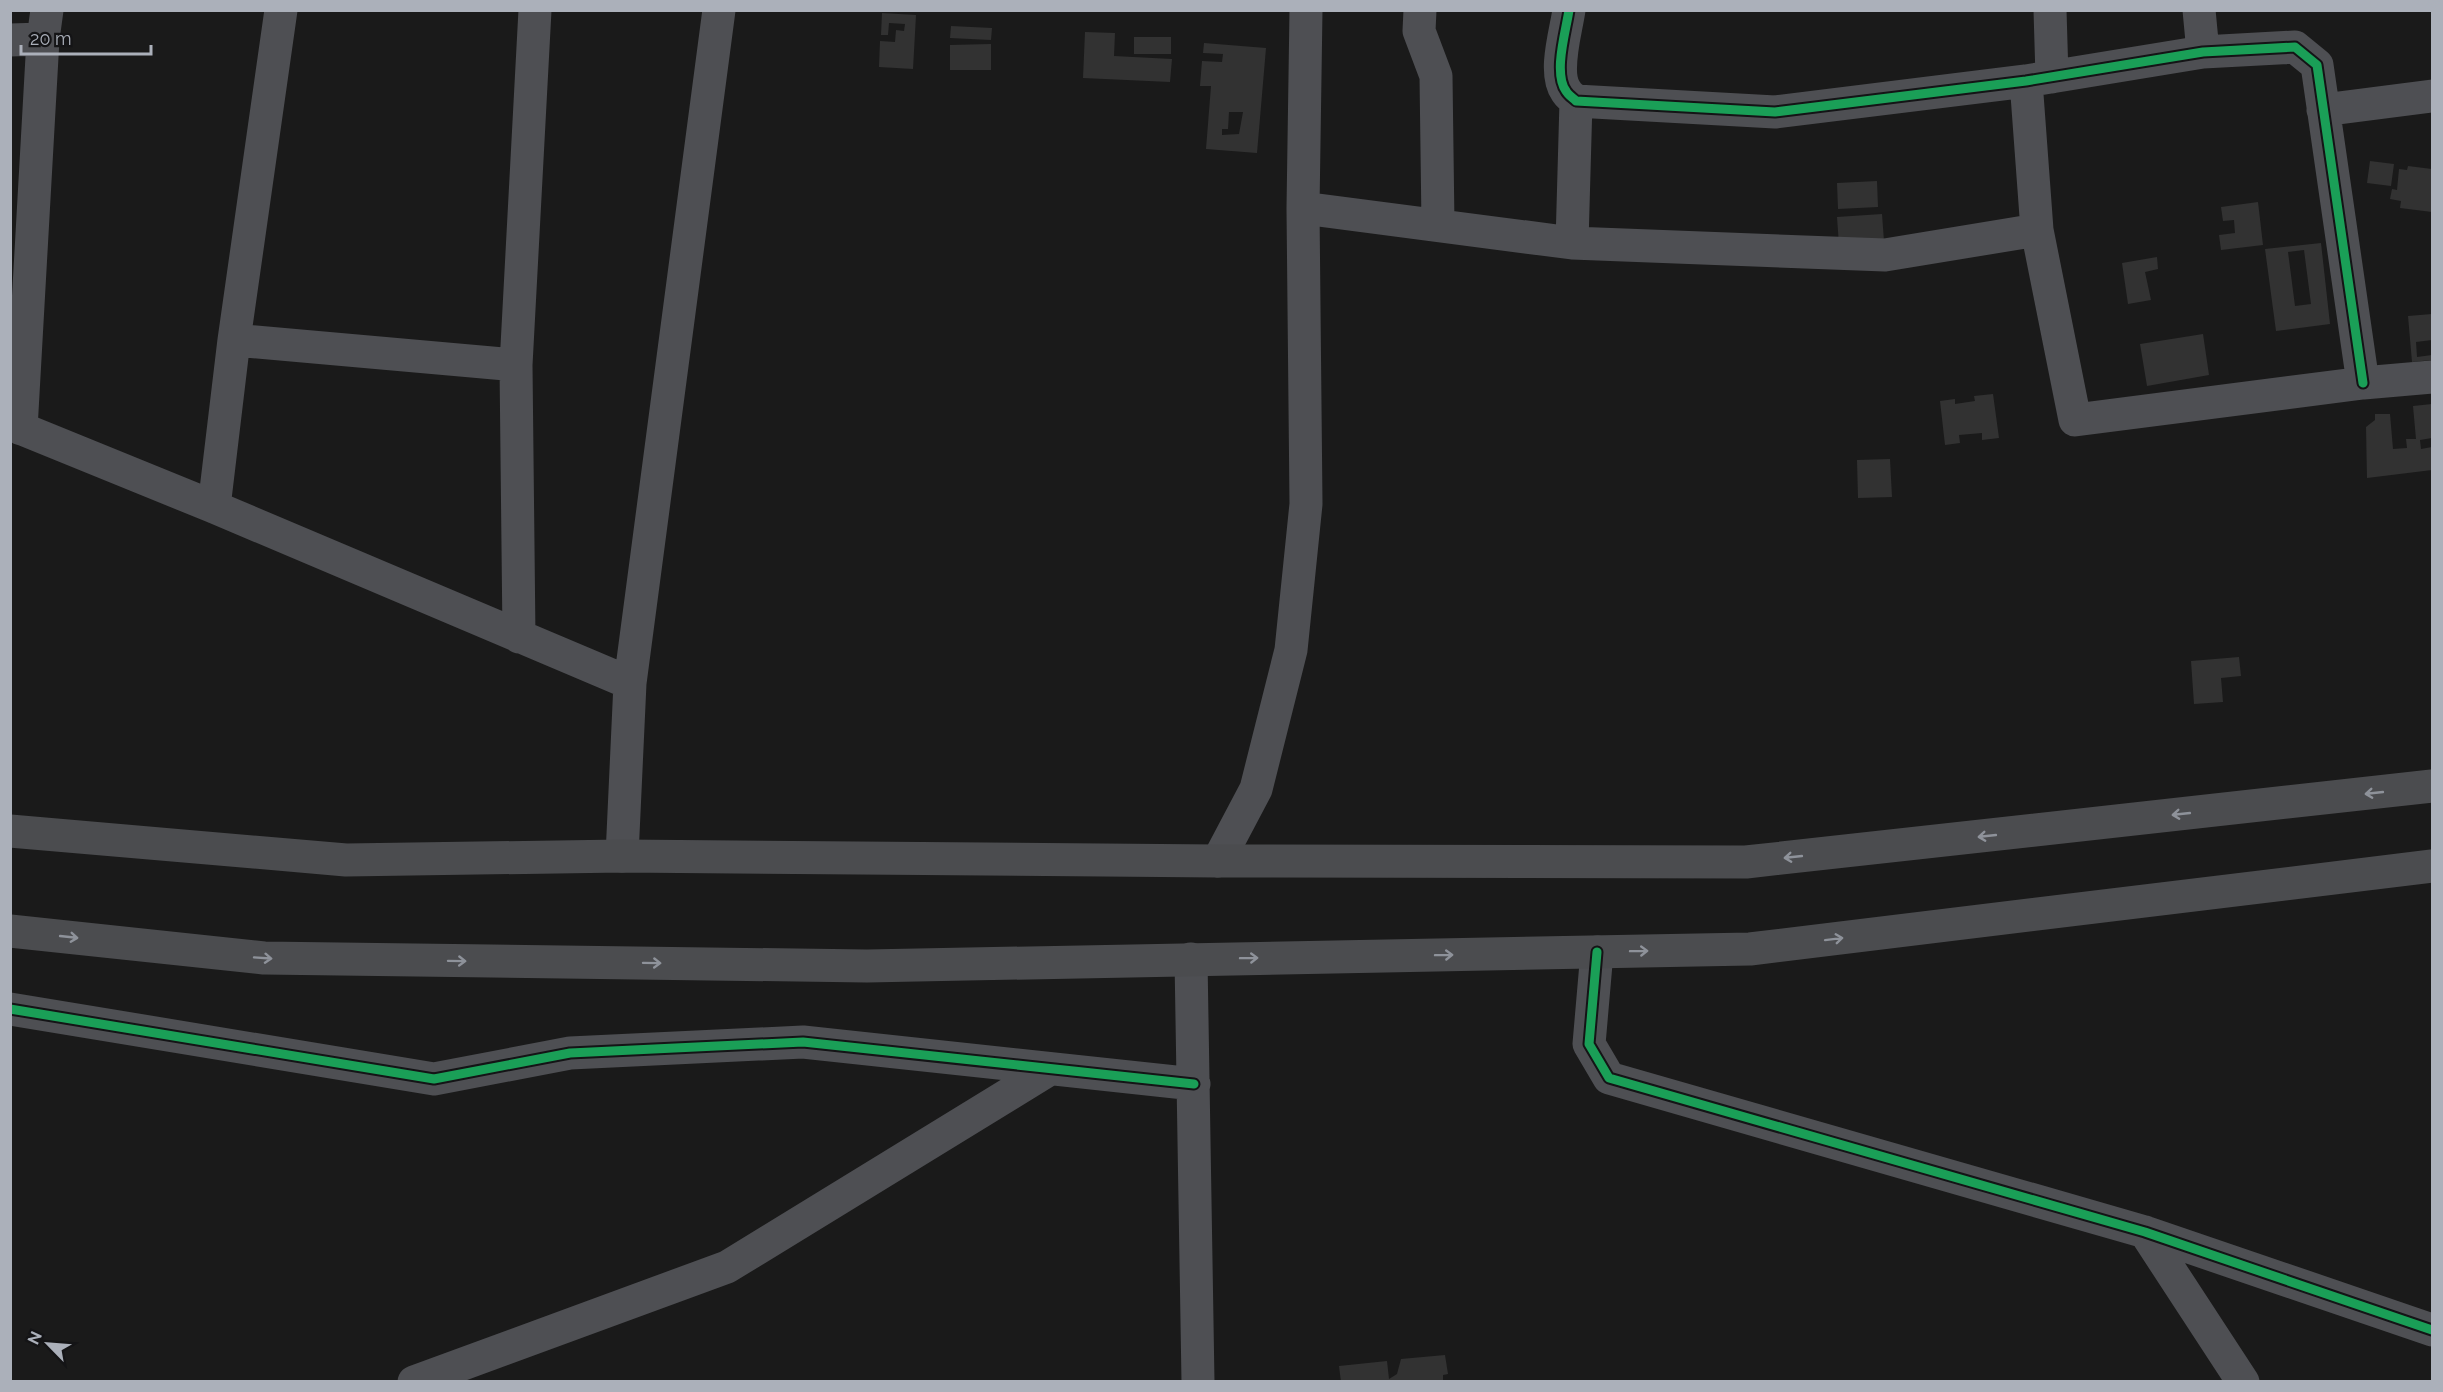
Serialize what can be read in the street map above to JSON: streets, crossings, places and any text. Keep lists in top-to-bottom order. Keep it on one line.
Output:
{"scale_bar":"20 m","north":"top left"}
